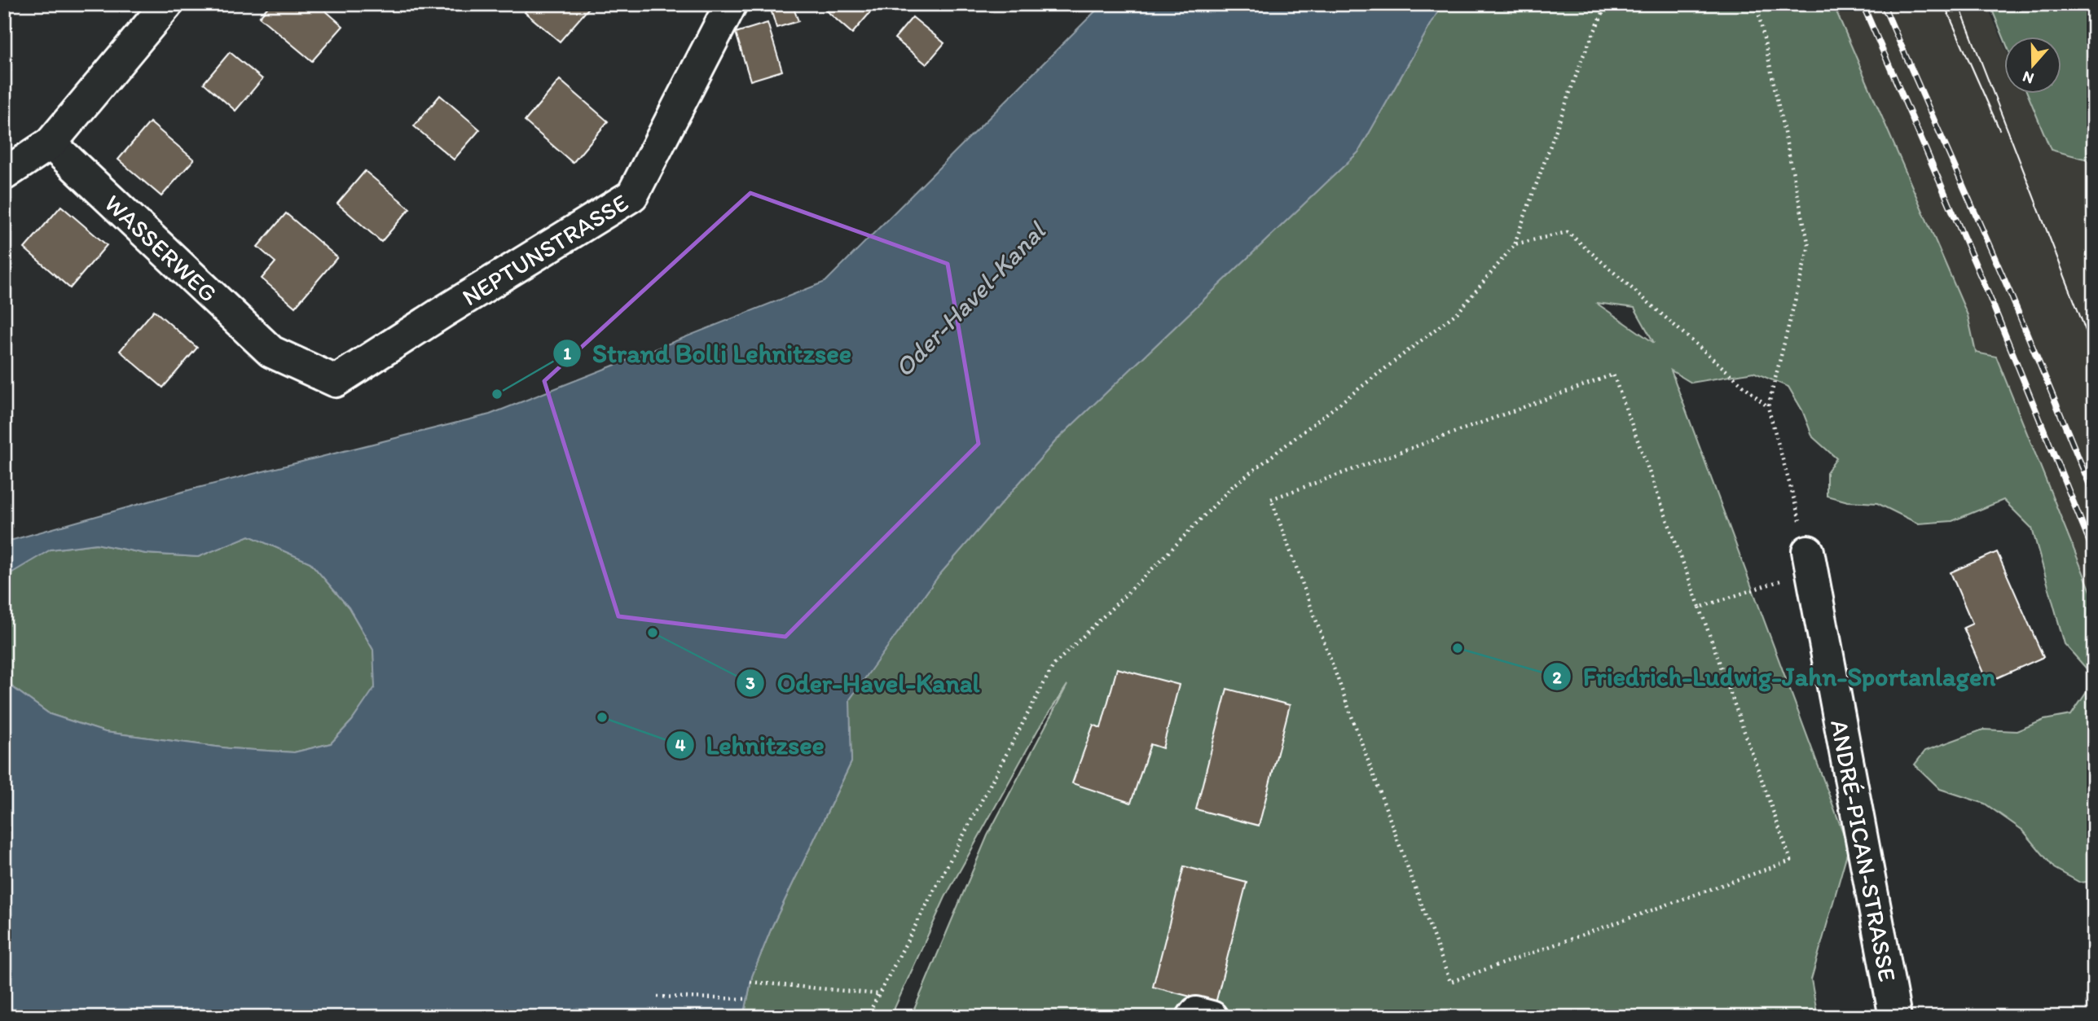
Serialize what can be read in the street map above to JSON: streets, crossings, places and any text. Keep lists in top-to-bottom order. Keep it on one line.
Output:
{"streets":{"street":["WASSERWEG","NEPTUNSTRASSE","ANDRÉ-PICAN-STRASSE"]},"crossings":[["WASSERWEG","NEPTUNSTRASSE"]],"water":["Oder-Havel-Kanal"],"places":["Strand Bolli Lehnitzsee","Oder-Havel-Kanal","Friedrich-Ludwig-Jahn-Sportanlagen","Lehnitzsee"],"north":"bottom"}
